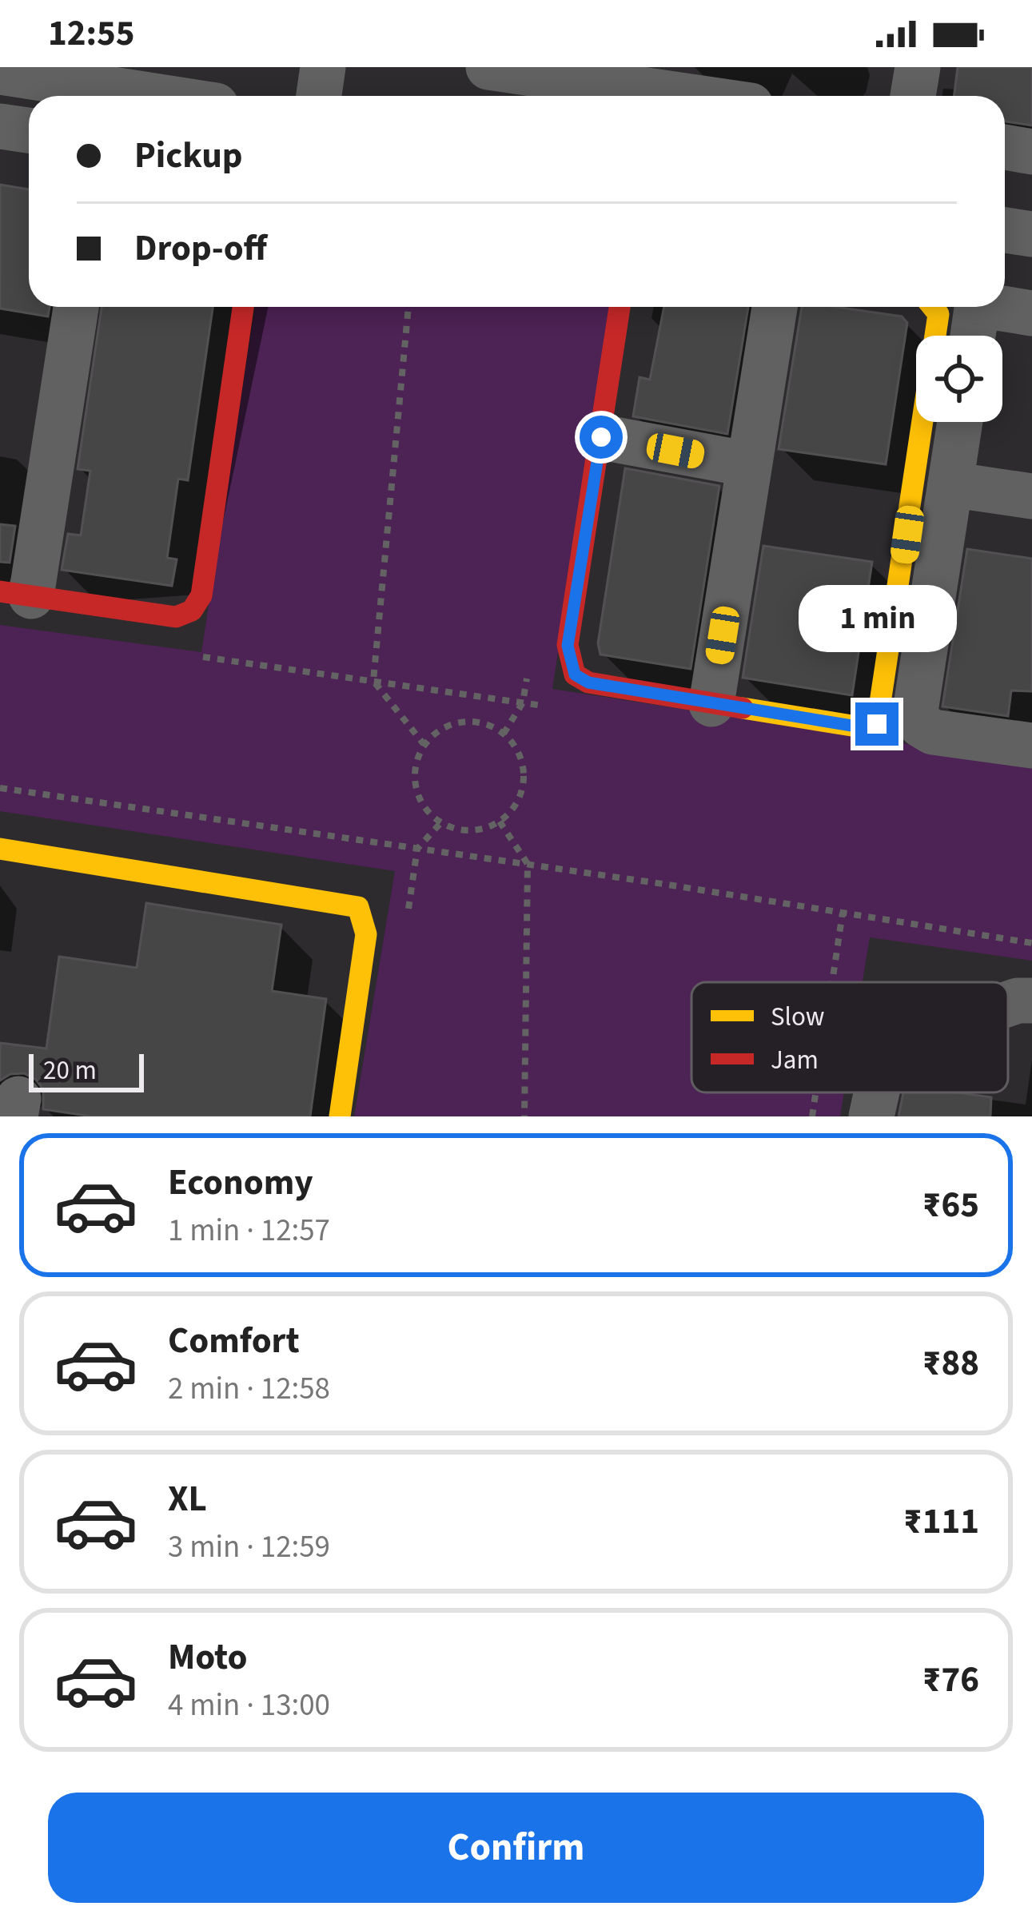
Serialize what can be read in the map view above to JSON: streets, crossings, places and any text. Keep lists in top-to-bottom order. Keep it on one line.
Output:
{"legend":["Slow","Jam"],"scale_bar":"20 m","page":{"status":"12:55","banner":["Pickup","Drop-off"],"bubble":"1 min","scale":"20 m","list":[{"name":"Economy","note":"1 min · 12:57","value":"₹65"},{"name":"Comfort","note":"2 min · 12:58","value":"₹88"},{"name":"XL","note":"3 min · 12:59","value":"₹111"},{"name":"Moto","note":"4 min · 13:00","value":"₹76"}],"buttons":"Confirm"}}
